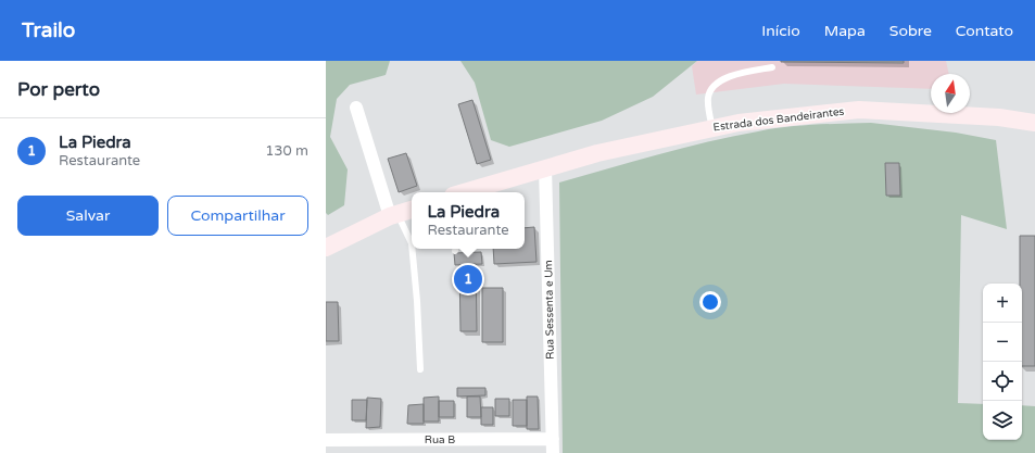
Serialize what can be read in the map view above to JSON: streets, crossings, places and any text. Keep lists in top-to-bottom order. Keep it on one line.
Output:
{"streets":{"main road":["Estrada dos Bandeirantes"],"street":["Rua Sessenta e Um","Rua B"]},"crossings":[["Estrada dos Bandeirantes","Rua Sessenta e Um"],["Rua Sessenta e Um","Rua B"]],"north":"top","page":{"header":"Trailo","nav":["Início","Mapa","Sobre","Contato"],"heading":"Por perto","list":[{"mark":"1","name":"La Piedra","note":"Restaurante","value":"130 m"}],"buttons":["Salvar","Compartilhar"],"popup":["La Piedra","Restaurante"],"pins":"1","map_buttons":["+","−"]}}
